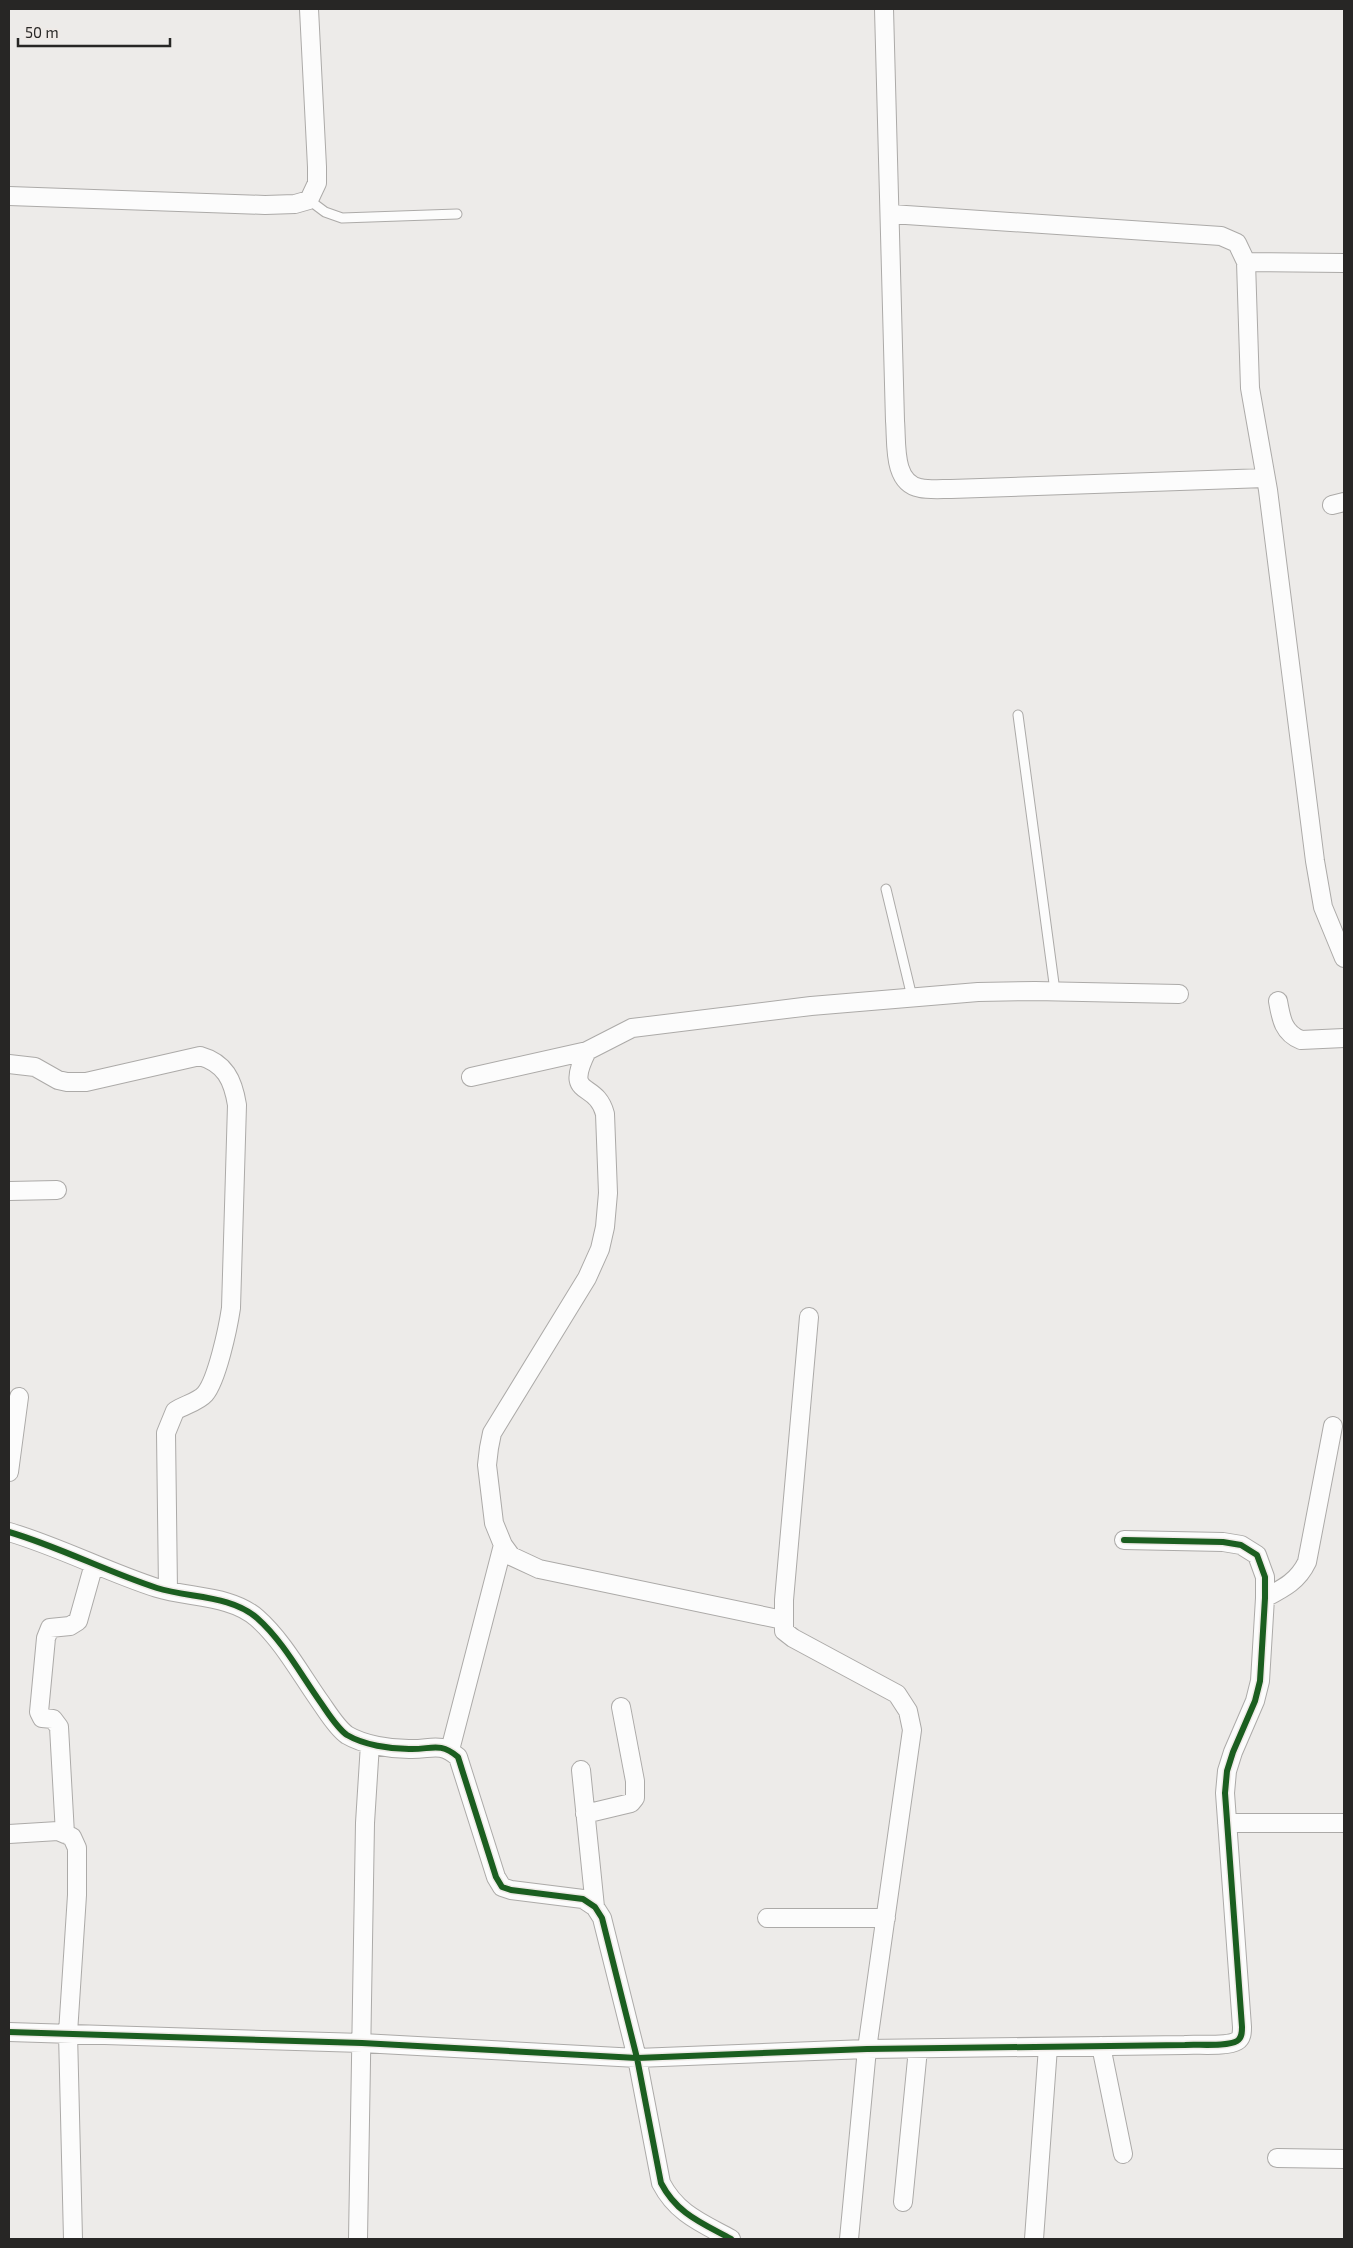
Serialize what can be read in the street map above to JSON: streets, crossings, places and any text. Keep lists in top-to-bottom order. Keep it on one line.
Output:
{"scale_bar":"50 m"}
